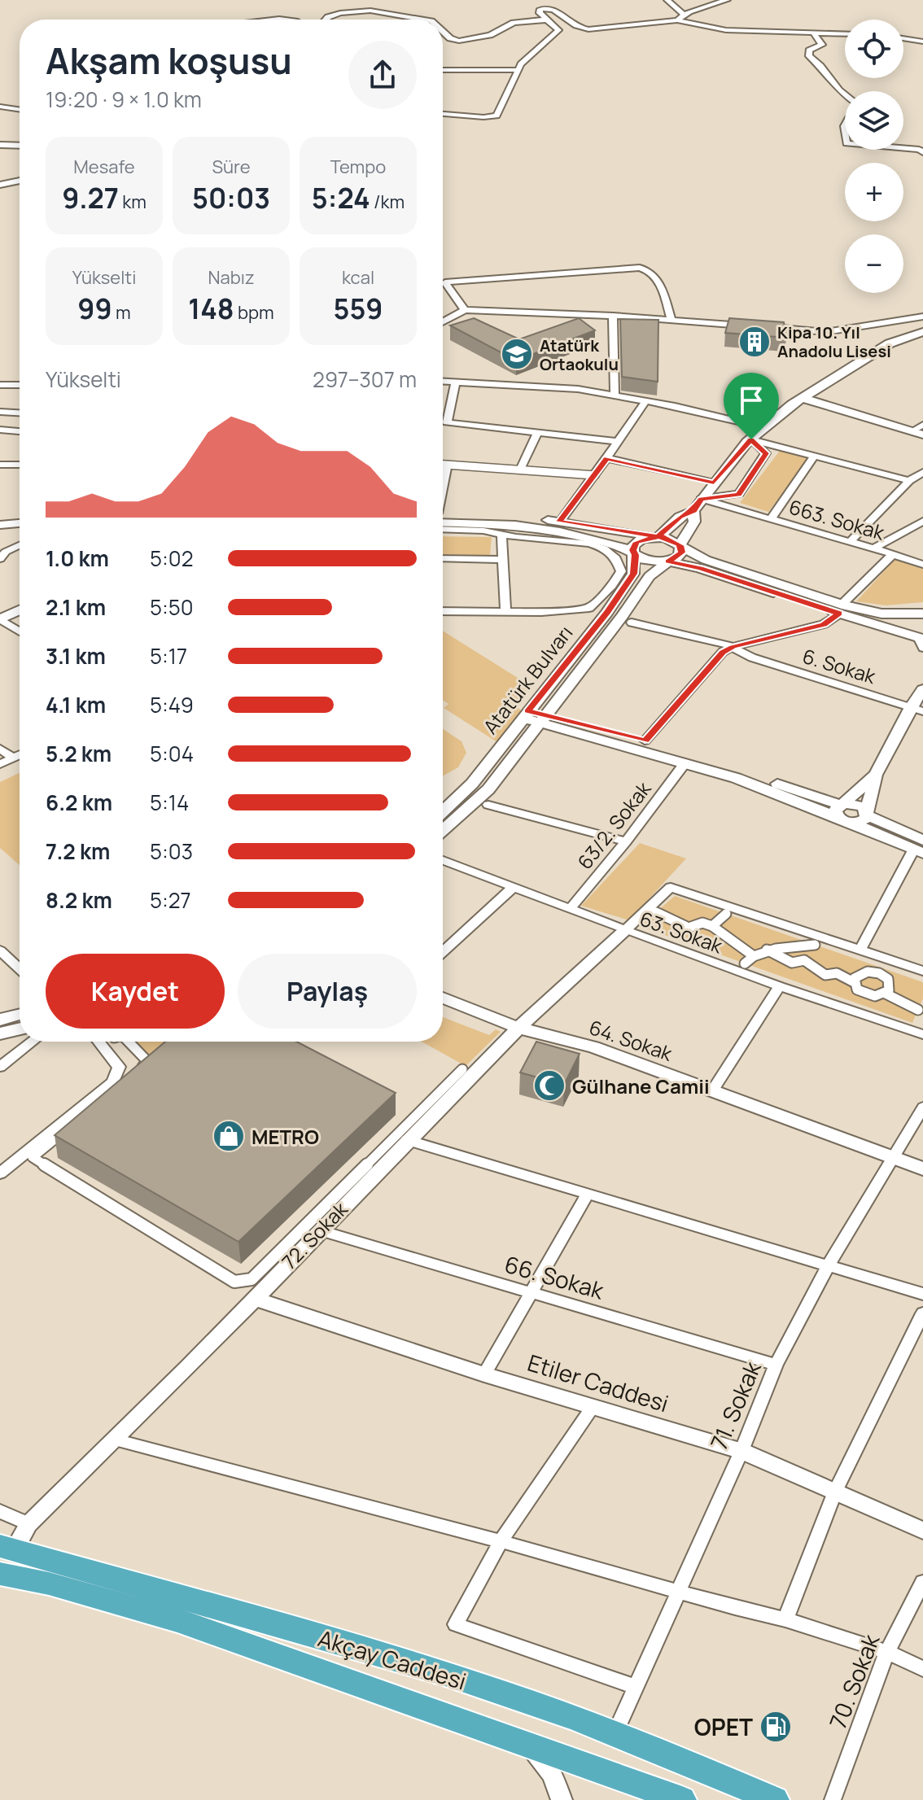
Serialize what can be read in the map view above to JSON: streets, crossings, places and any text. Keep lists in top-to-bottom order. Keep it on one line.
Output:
{"streets":{"highway":["Akçay Caddesi"],"street":["663. Sokak","6. Sokak","Atatürk Bulvarı","63/2. Sokak","63. Sokak","64. Sokak","72. Sokak","66. Sokak","Etiler Caddesi","71. Sokak","70. Sokak"]},"crossings":[["663. Sokak","6. Sokak"],["63. Sokak","72. Sokak"],["64. Sokak","72. Sokak"],["64. Sokak","71. Sokak"],["72. Sokak","66. Sokak"],["72. Sokak","Etiler Caddesi"],["72. Sokak","Akçay Caddesi"],["66. Sokak","71. Sokak"],["Etiler Caddesi","71. Sokak"],["71. Sokak","Akçay Caddesi"]],"places":{"building":["Kipa 10. Yıl Anadolu Lisesi"],"school or university":["Atatürk Ortaokulu"],"mosque":["Gülhane Camii"],"shop":["METRO"],"fuel station":["OPET"]},"page":{"map_buttons":["+","−"],"heading":["Akşam koşusu","19:20 · 9 × 1.0 km"],"stats":[["Mesafe","9.27 km"],["Süre","50:03"],["Tempo","5:24 /km"],["Yükselti","99 m"],["Nabız","148 bpm"],["kcal","559"]],"chart":["Yükselti","297–307 m"],"list":[{"name":"1.0 km","note":"5:02"},{"name":"2.1 km","note":"5:50"},{"name":"3.1 km","note":"5:17"},{"name":"4.1 km","note":"5:49"},{"name":"5.2 km","note":"5:04"},{"name":"6.2 km","note":"5:14"},{"name":"7.2 km","note":"5:03"},{"name":"8.2 km","note":"5:27"}],"buttons":["Kaydet","Paylaş"]}}
